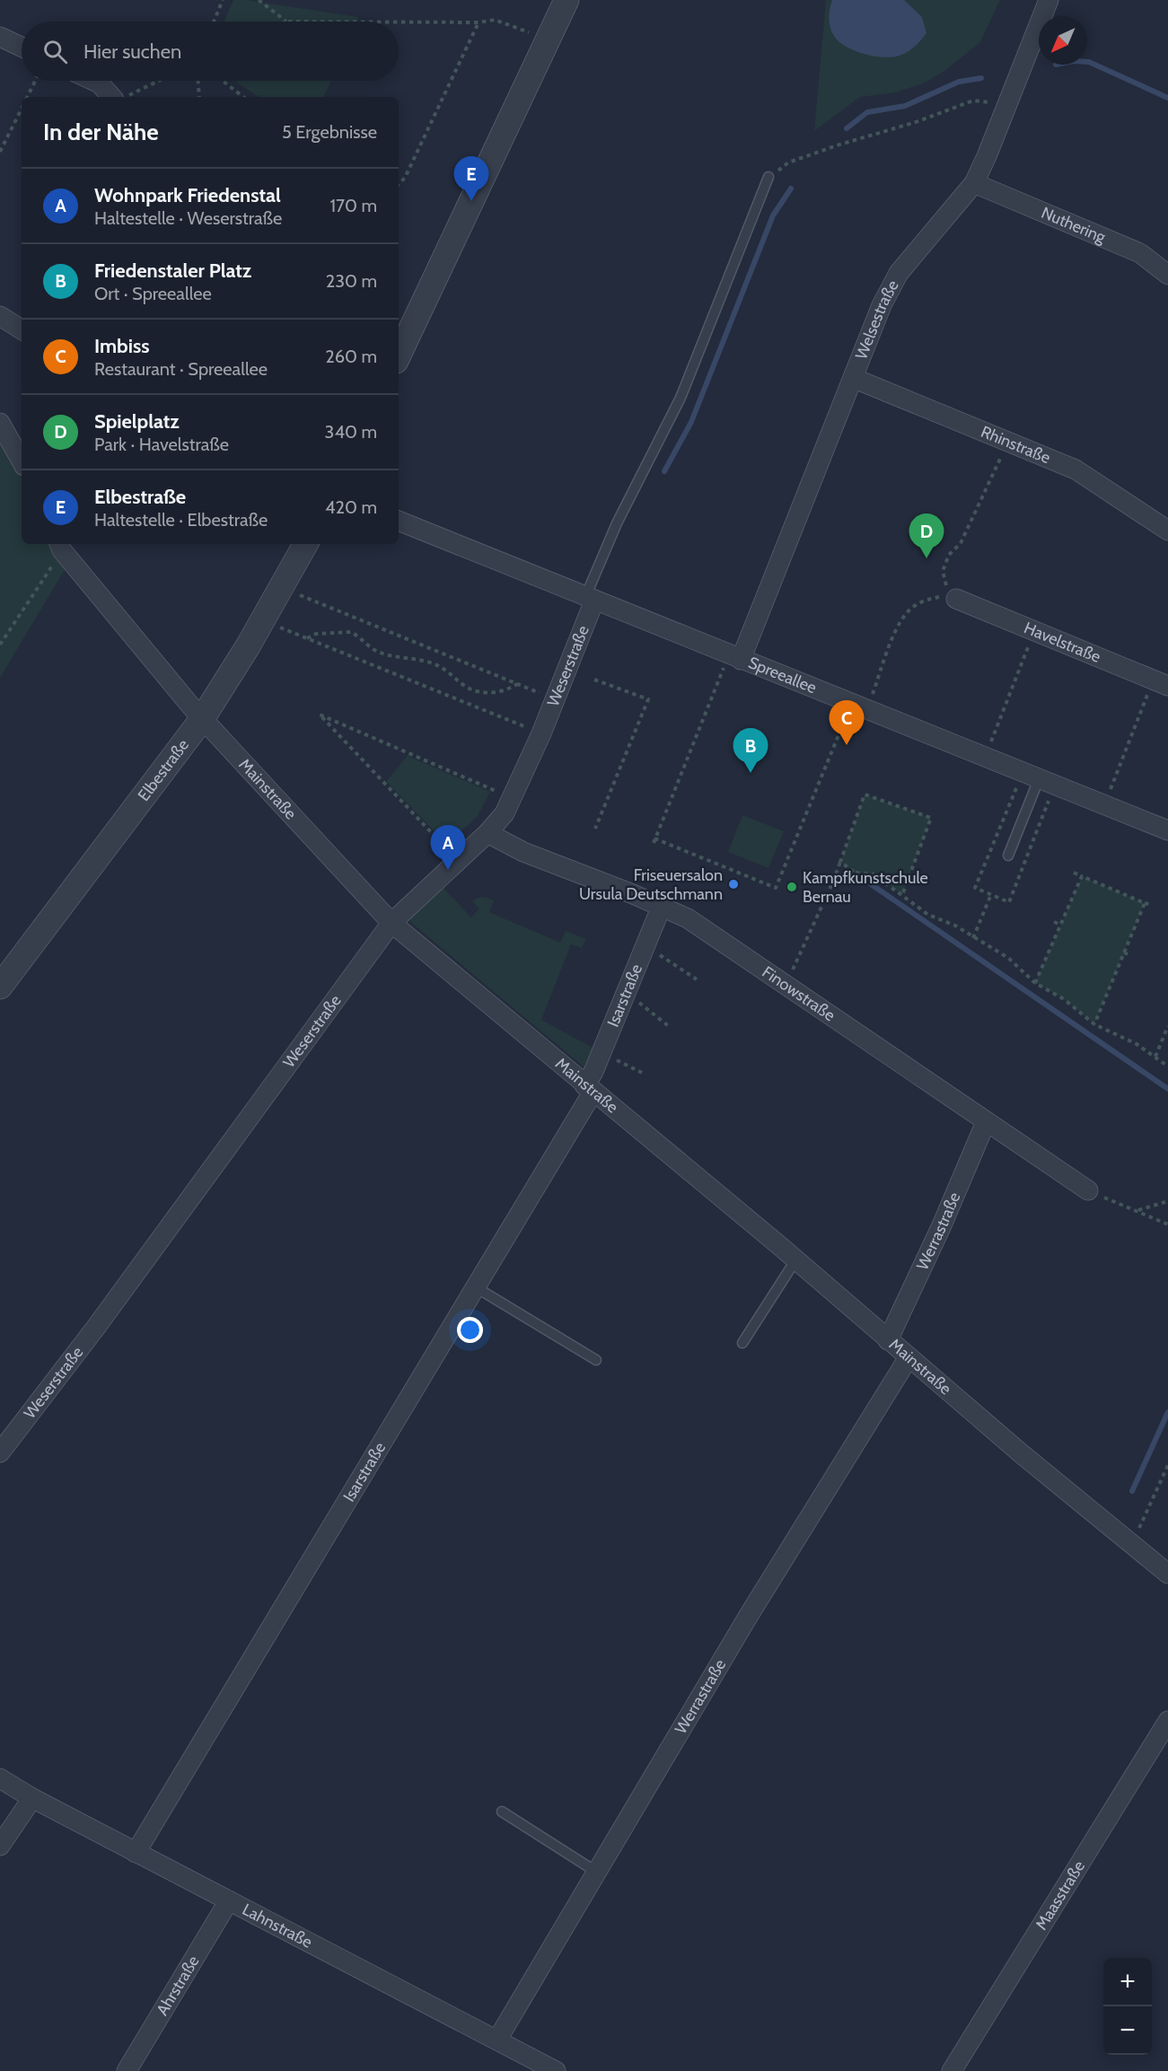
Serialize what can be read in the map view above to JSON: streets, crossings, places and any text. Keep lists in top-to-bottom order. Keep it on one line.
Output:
{"streets":{"street":["Nuthering","Welsestraße","Rhinstraße","Havelstraße","Weserstraße","Spreeallee","Elbestraße","Mainstraße","Finowstraße","Isarstraße","Werrastraße","Maasstraße","Lahnstraße","Ahrstraße"]},"crossings":[["Nuthering","Welsestraße"],["Welsestraße","Rhinstraße"],["Welsestraße","Spreeallee"],["Weserstraße","Spreeallee"],["Weserstraße","Mainstraße"],["Weserstraße","Finowstraße"],["Elbestraße","Mainstraße"],["Mainstraße","Isarstraße"],["Mainstraße","Werrastraße"],["Finowstraße","Isarstraße"],["Finowstraße","Werrastraße"],["Isarstraße","Lahnstraße"],["Werrastraße","Lahnstraße"],["Lahnstraße","Ahrstraße"]],"places":["Friseuersalon Ursula Deutschmann","Kampfkunstschule Bernau"],"north":"bottom left","page":{"search":"Hier suchen","heading":["In der Nähe","5 Ergebnisse"],"pins":["E","D","C","B","A"],"list":[{"mark":"A","name":"Wohnpark Friedenstal","note":"Haltestelle · Weserstraße","value":"170 m"},{"mark":"B","name":"Friedenstaler Platz","note":"Ort · Spreeallee","value":"230 m"},{"mark":"C","name":"Imbiss","note":"Restaurant · Spreeallee","value":"260 m"},{"mark":"D","name":"Spielplatz","note":"Park · Havelstraße","value":"340 m"},{"mark":"E","name":"Elbestraße","note":"Haltestelle · Elbestraße","value":"420 m"}],"map_buttons":["+","−"]}}
